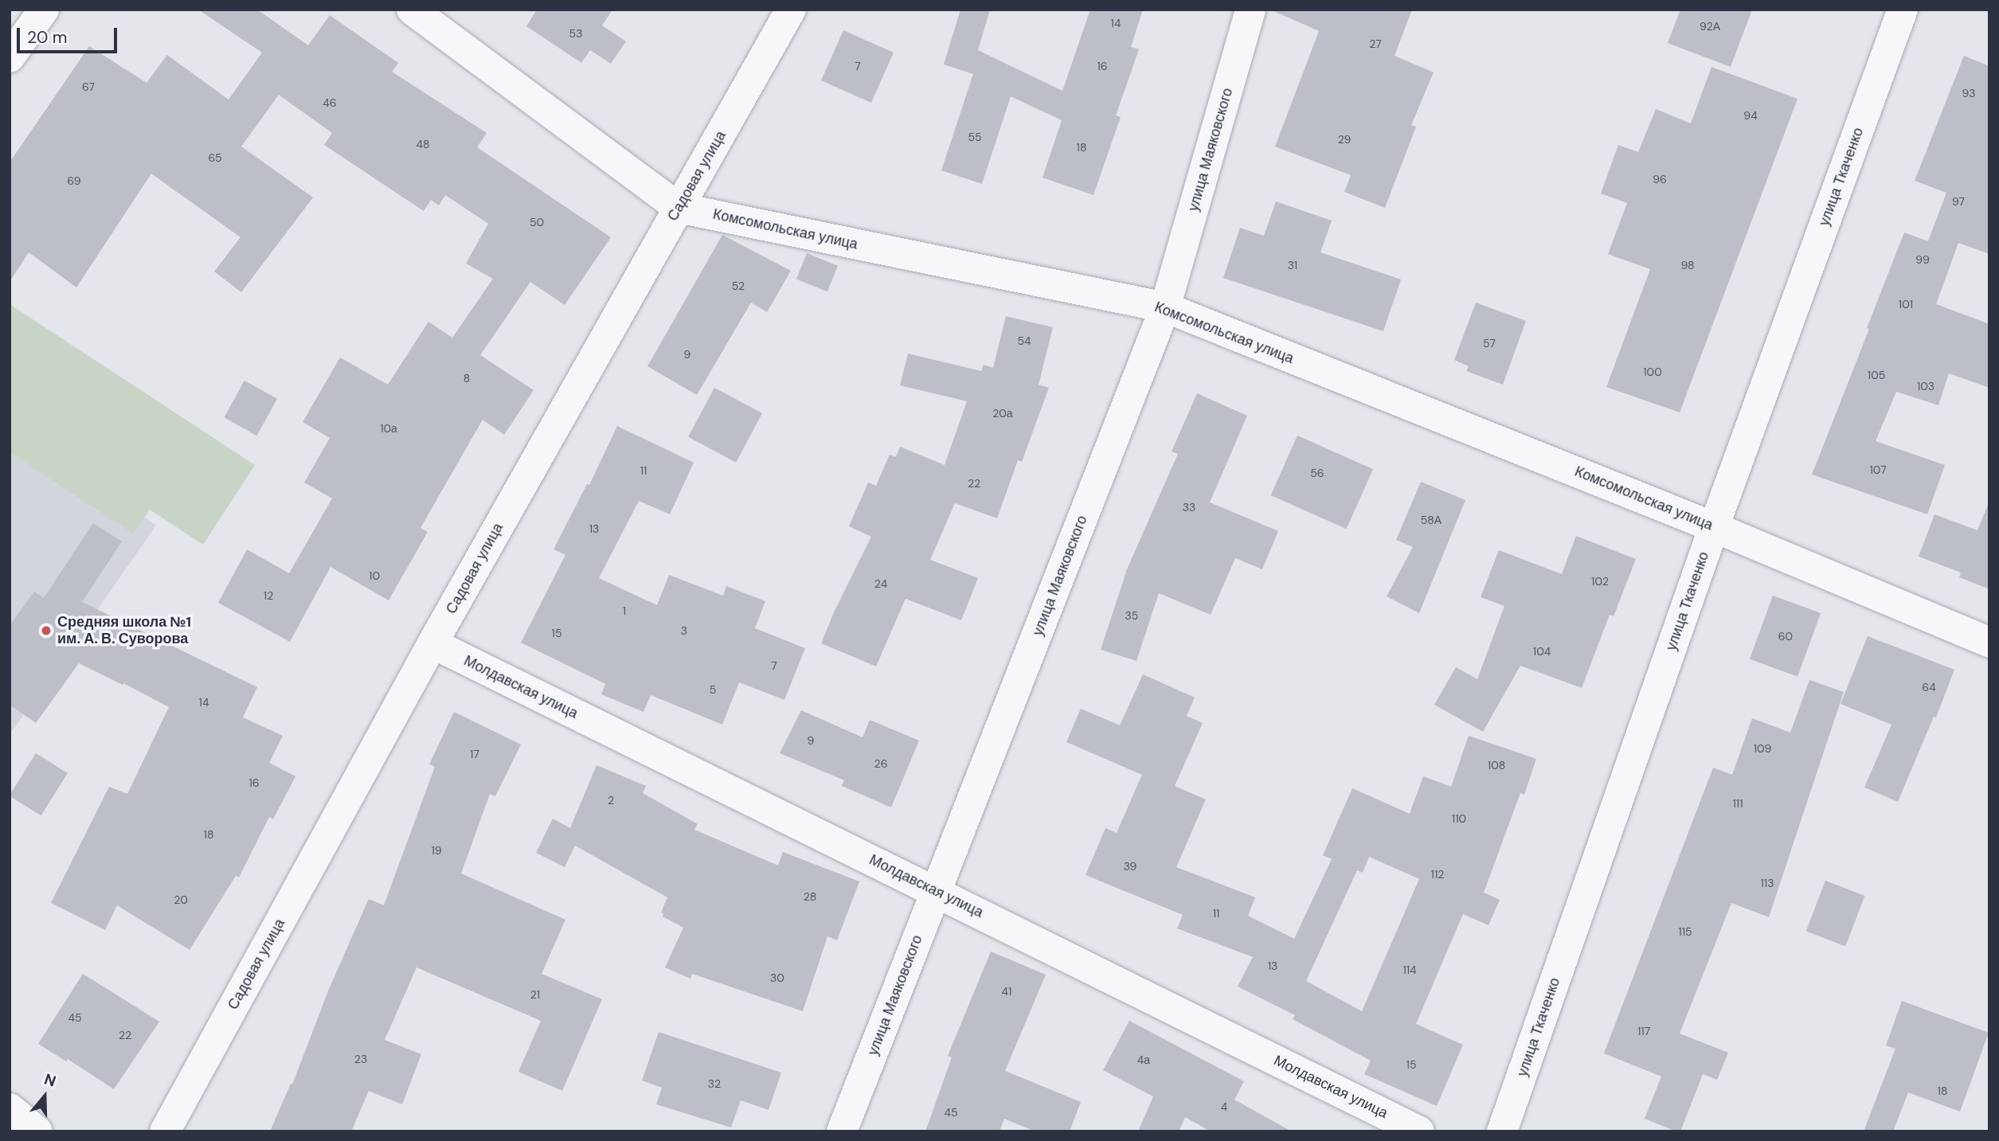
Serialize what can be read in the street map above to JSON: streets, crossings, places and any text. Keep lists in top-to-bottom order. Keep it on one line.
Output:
{"streets":{"street":["улица Маяковского","Садовая улица","улица Ткаченко","Комсомольская улица","Молдавская улица"]},"crossings":[["улица Маяковского","Комсомольская улица"],["улица Маяковского","Молдавская улица"],["Садовая улица","Комсомольская улица"],["Садовая улица","Молдавская улица"],["улица Ткаченко","Комсомольская улица"]],"places":["Средняя школа №1 им. А. В. Суворова"],"house_numbers":["14","92А","53","27","7","16","67","93","46","94","55","29","48","18","65","96","69","97","50","99","31","98","52","101","54","57","9","100","105","8","103","20а","10а","107","11","56","22","33","58А","13","10","102","24","12","1","35","3","15","60","104","7","64","5","14","9","109","17","26","108","16","2","111","110","18","19","39","112","113","28","20","11","115","13","114","30","41","21","45","117","22","23","4а","15","32","18","4","45"],"scale_bar":"20 m","north":"top"}
